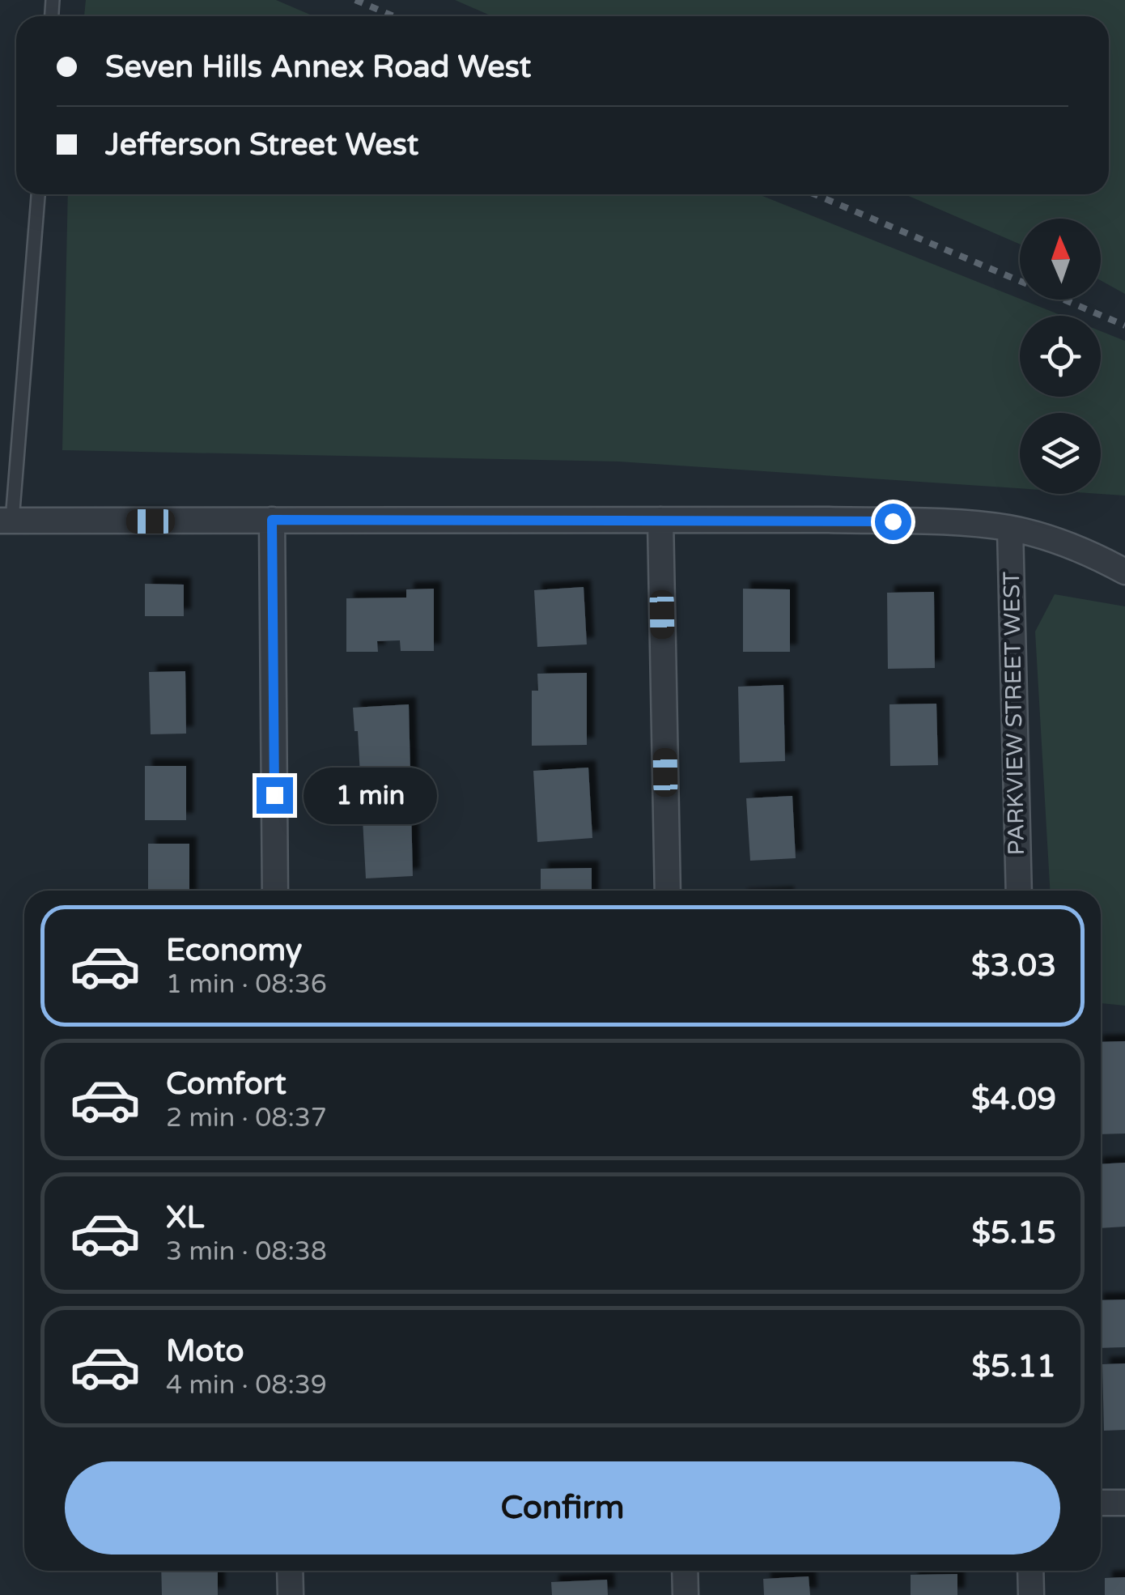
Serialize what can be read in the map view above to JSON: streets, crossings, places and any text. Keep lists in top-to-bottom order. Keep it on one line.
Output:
{"streets":{"street":["PARKVIEW STREET WEST"]},"north":"top","page":{"banner":["Seven Hills Annex Road West","Jefferson Street West"],"bubble":"1 min","list":[{"name":"Economy","note":"1 min · 08:36","value":"$3.03"},{"name":"Comfort","note":"2 min · 08:37","value":"$4.09"},{"name":"XL","note":"3 min · 08:38","value":"$5.15"},{"name":"Moto","note":"4 min · 08:39","value":"$5.11"}],"buttons":"Confirm"}}
